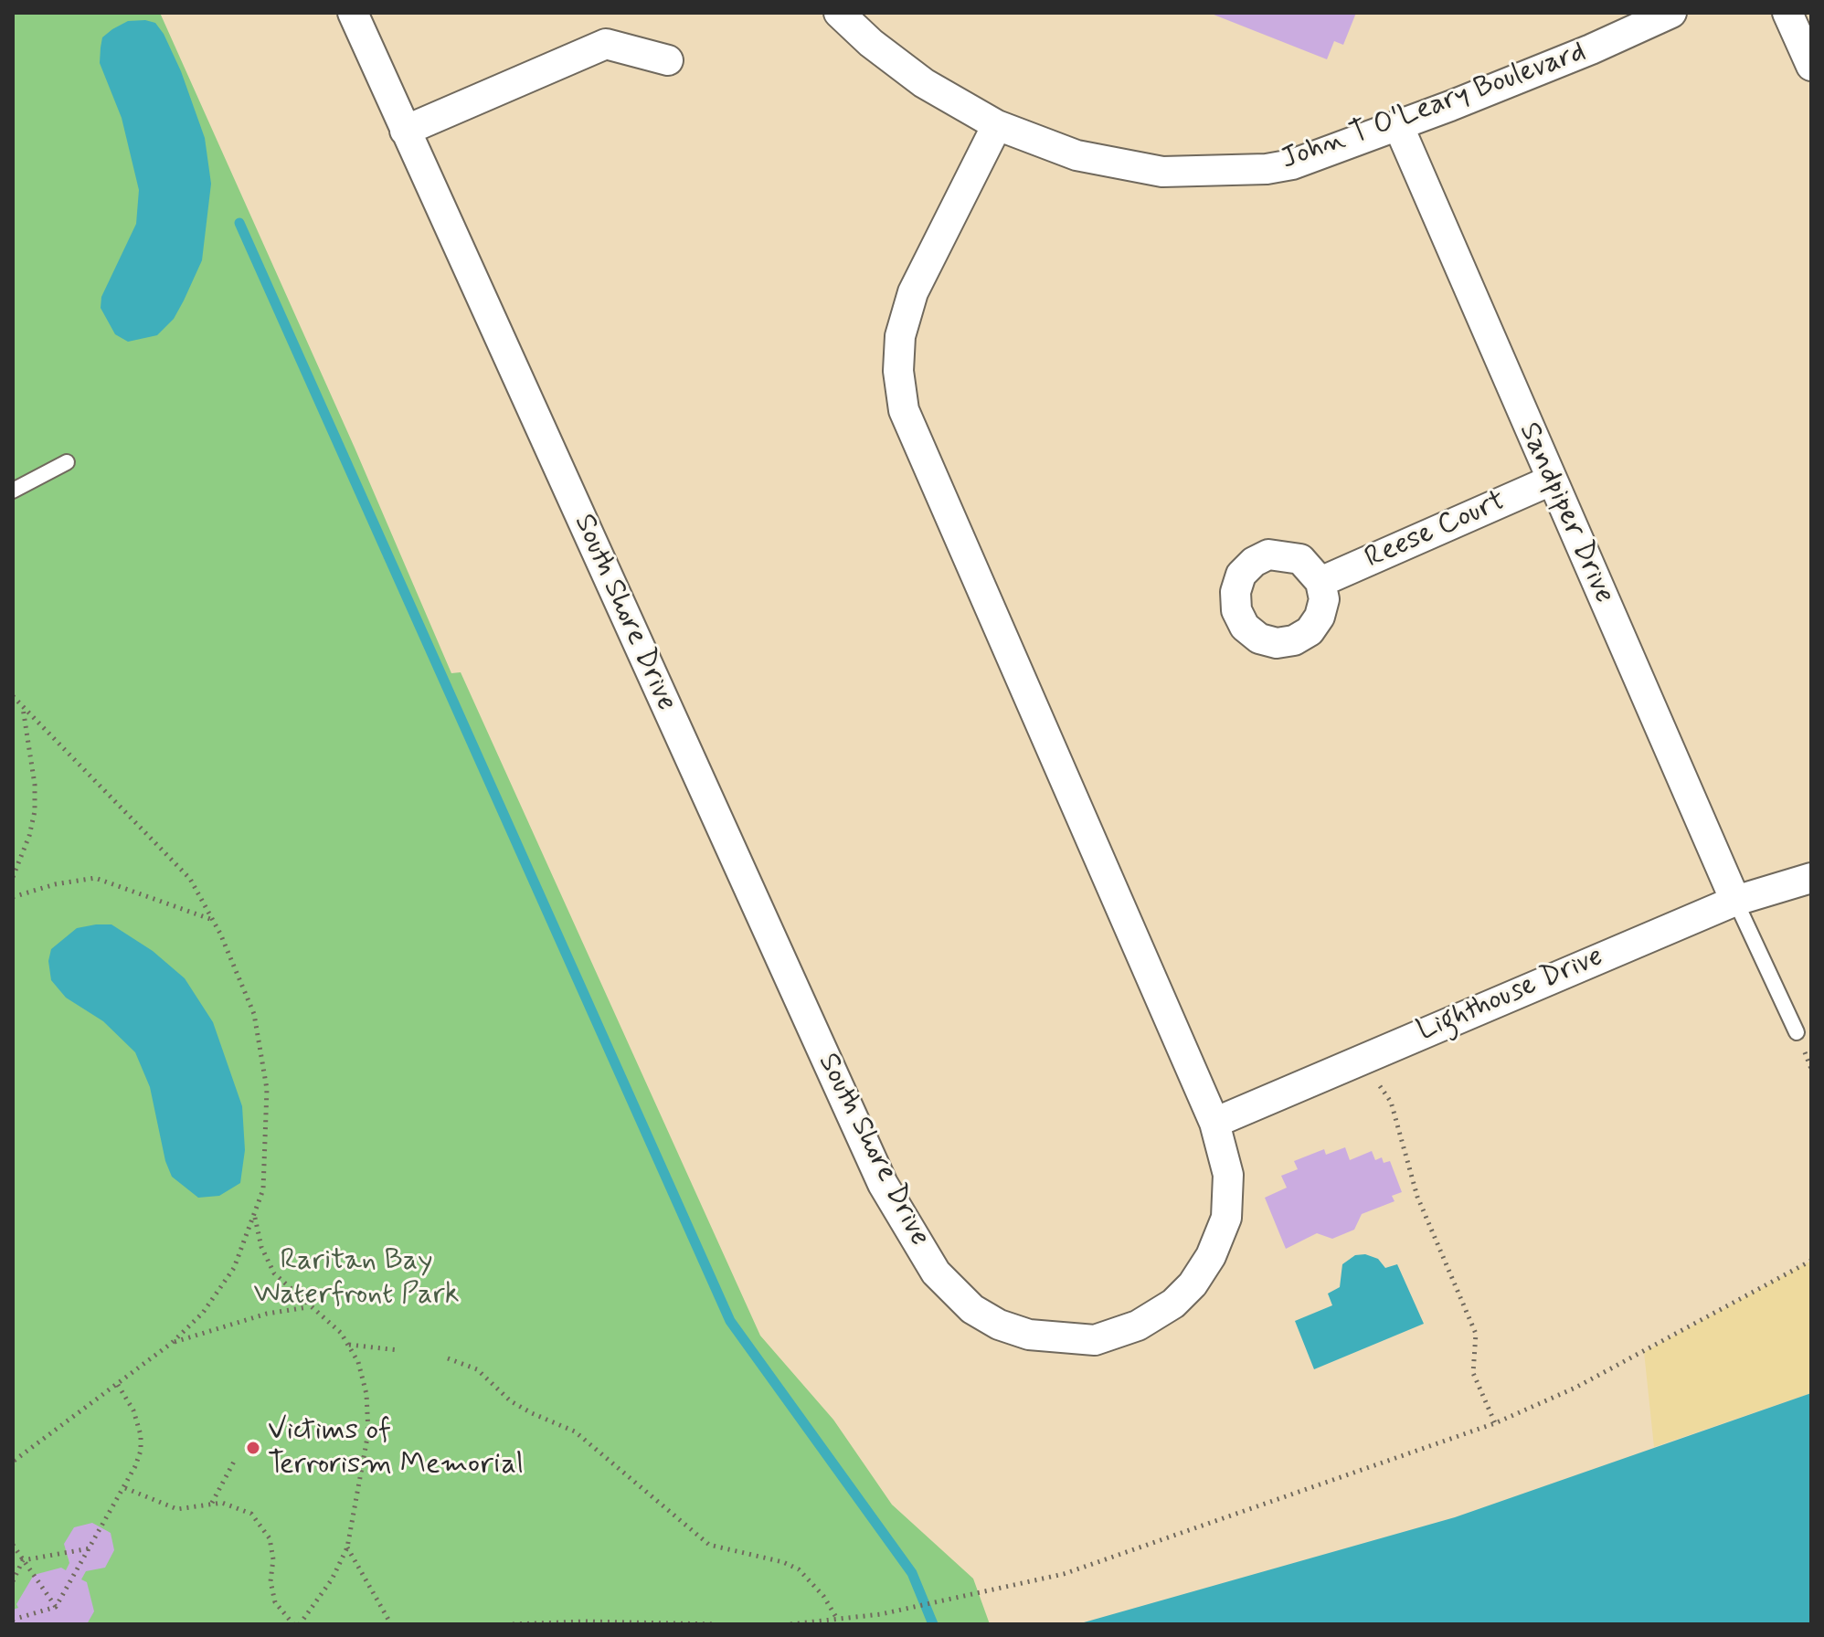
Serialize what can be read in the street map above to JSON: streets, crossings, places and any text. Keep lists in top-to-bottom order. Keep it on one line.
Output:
{"streets":{"street":["John T O'Leary Boulevard","Sandpiper Drive","Reese Court","South Shore Drive","Lighthouse Drive"]},"crossings":[["John T O'Leary Boulevard","Sandpiper Drive"],["John T O'Leary Boulevard","South Shore Drive"],["Sandpiper Drive","Reese Court"],["Sandpiper Drive","Lighthouse Drive"],["South Shore Drive","Lighthouse Drive"]],"parks":["Raritan Bay Waterfront Park"],"places":["Victims of Terrorism Memorial"]}
